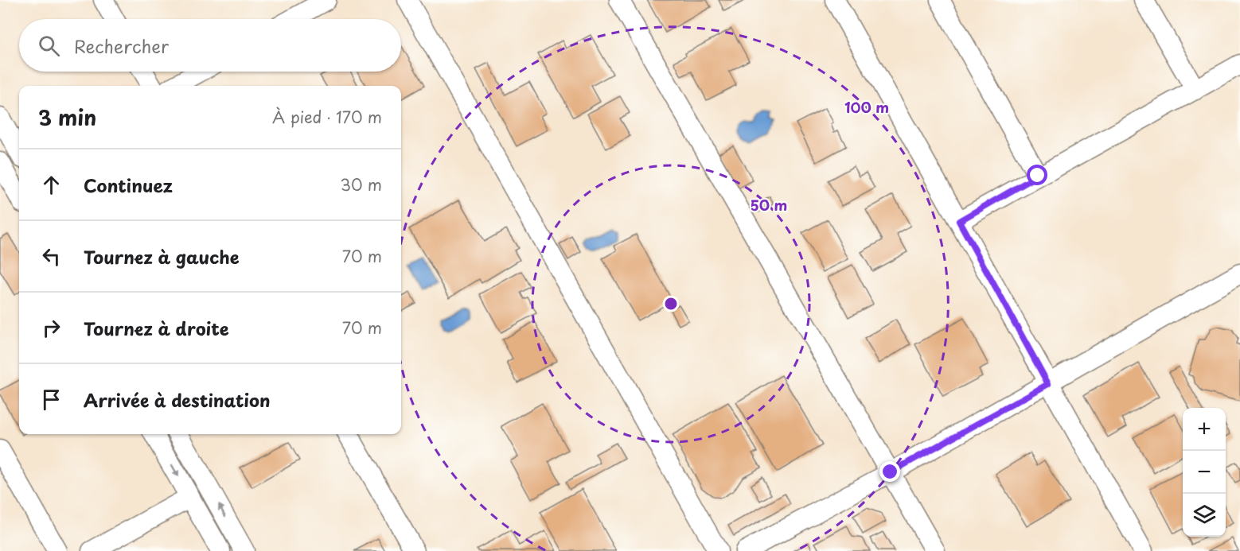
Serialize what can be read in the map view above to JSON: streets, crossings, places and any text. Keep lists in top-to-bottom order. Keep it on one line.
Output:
{"page":{"search":"Rechercher","heading":["3 min","À pied · 170 m"],"list":[["Continuez","30 m"],["Tournez à gauche","70 m"],["Tournez à droite","70 m"],"Arrivée à destination"],"map_buttons":["+","−"]},"rings":["100 m","50 m"]}
